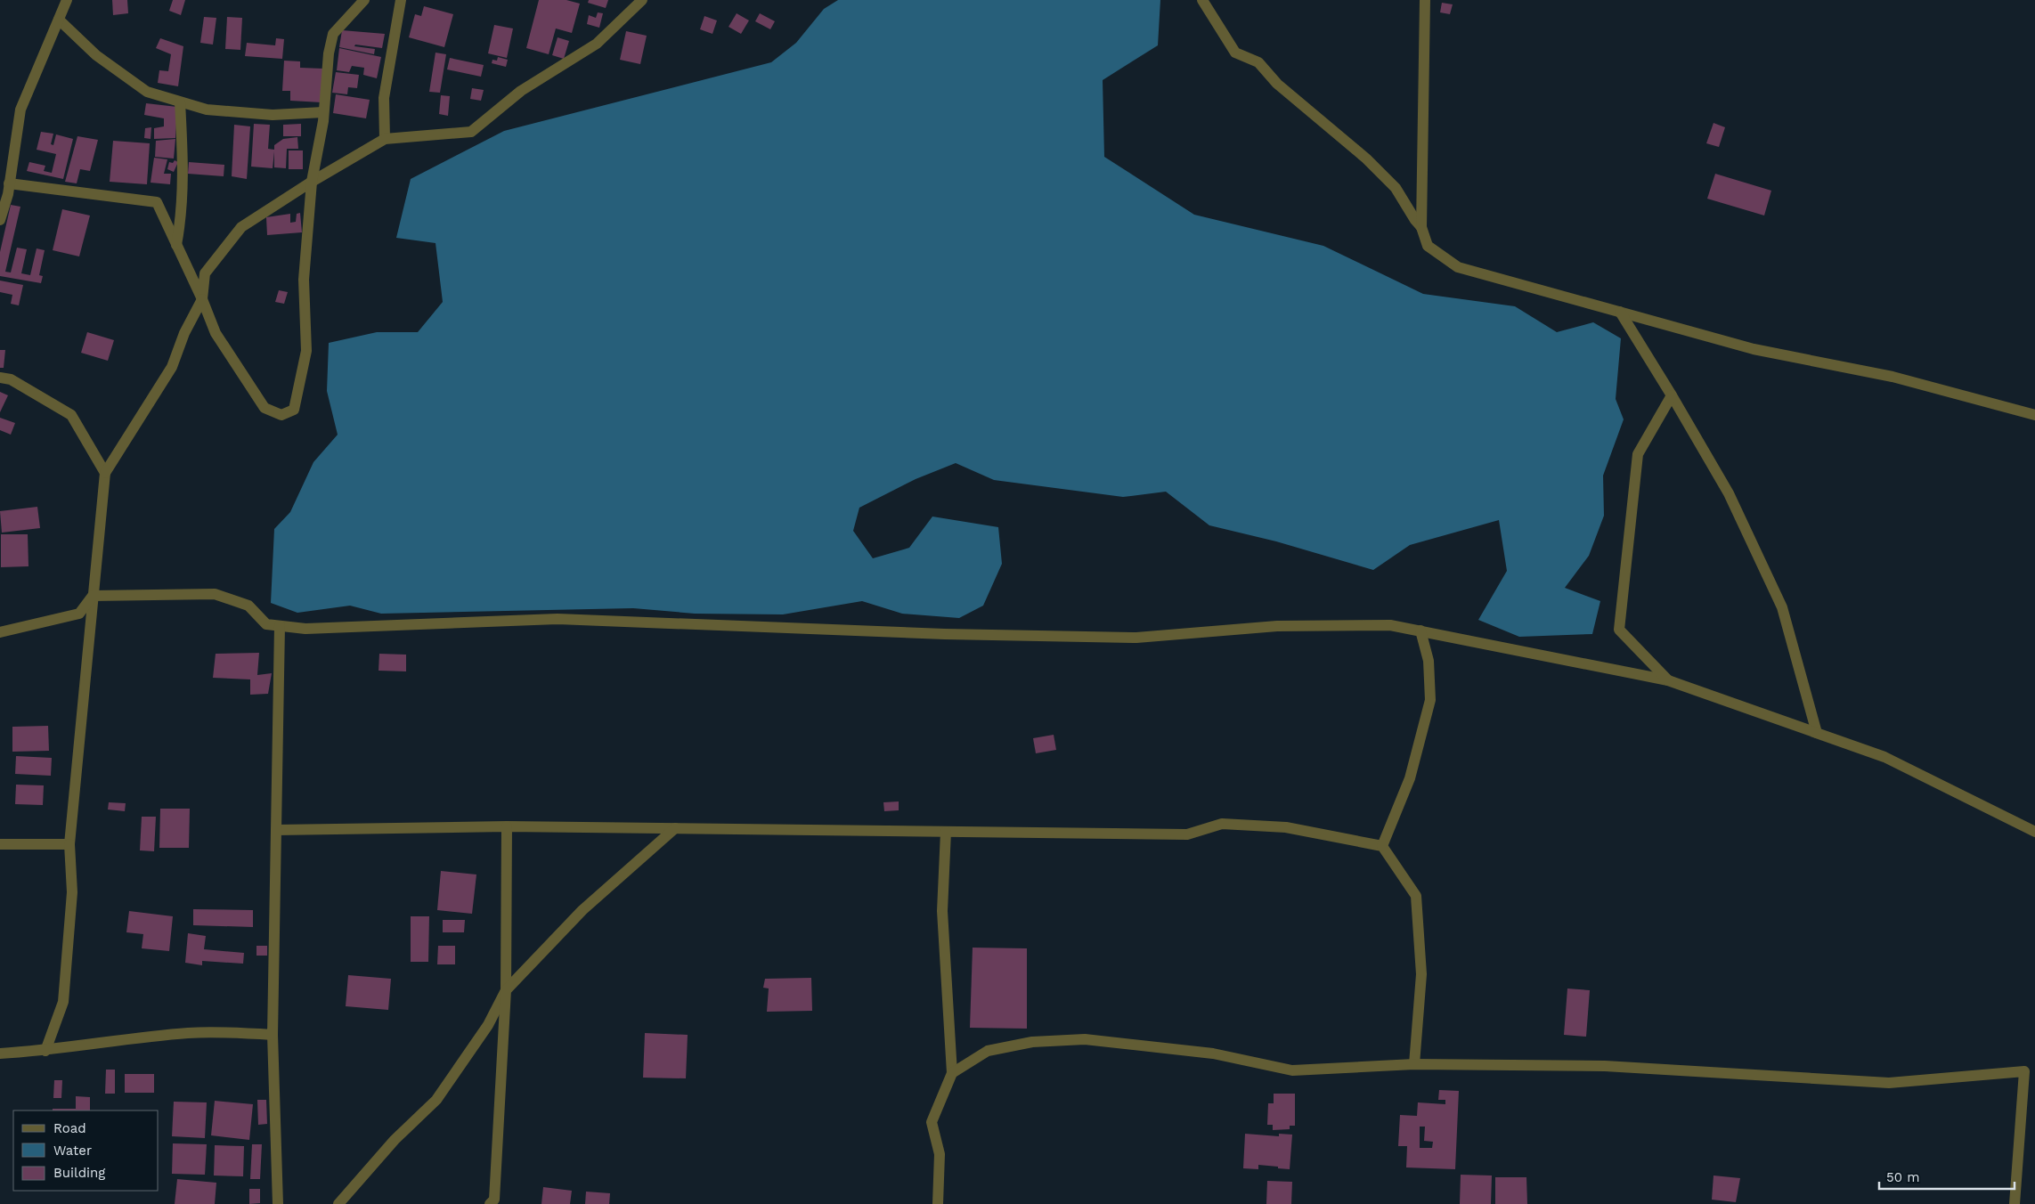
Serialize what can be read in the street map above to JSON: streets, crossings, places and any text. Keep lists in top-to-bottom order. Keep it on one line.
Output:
{"legend":["Road","Water","Building"],"scale_bar":"50 m"}
